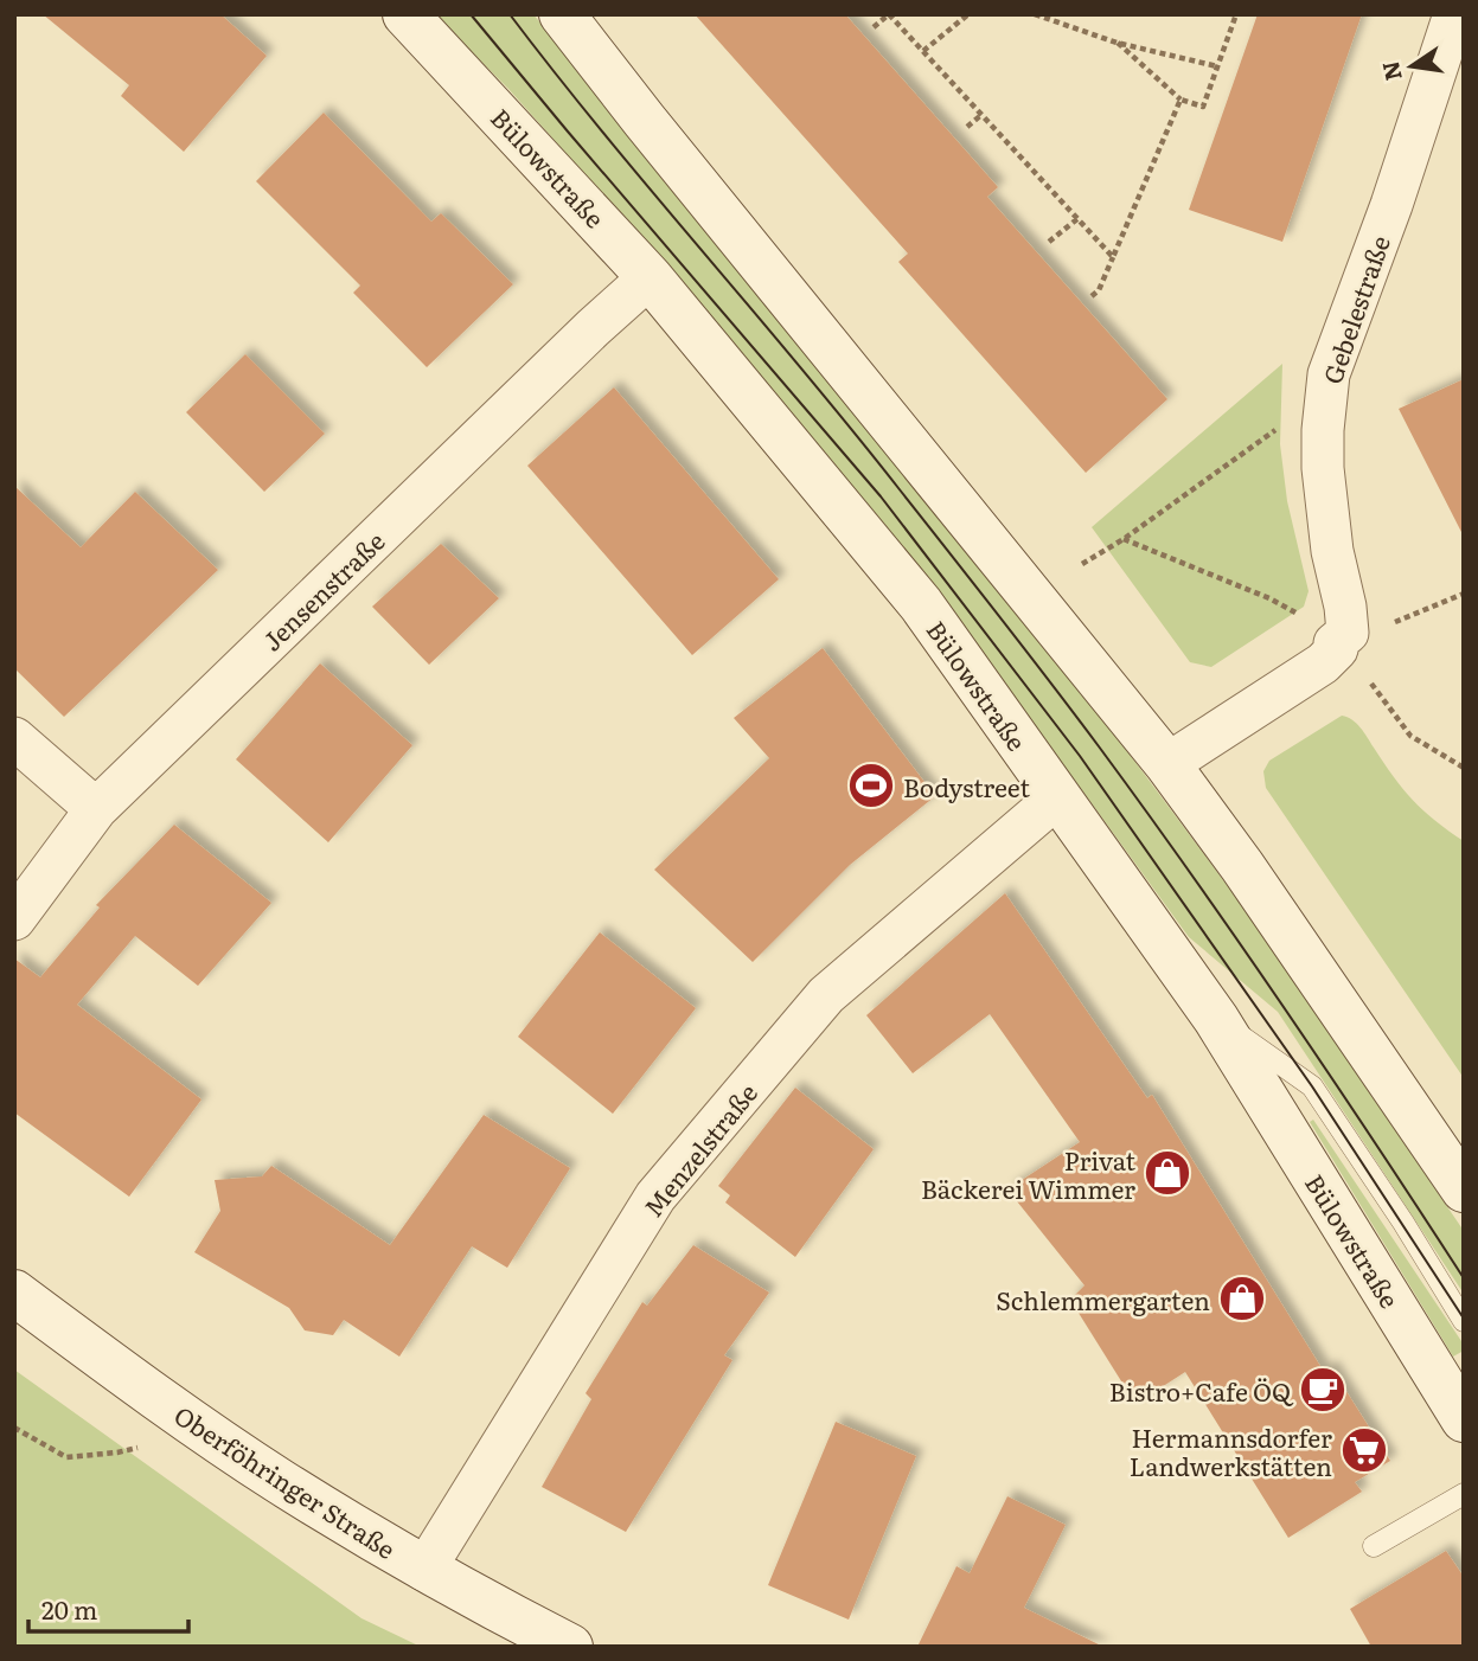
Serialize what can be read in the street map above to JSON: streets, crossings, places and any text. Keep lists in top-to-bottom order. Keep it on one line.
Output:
{"streets":{"main road":["Bülowstraße","Oberföhringer Straße"],"street":["Gebelestraße","Jensenstraße","Menzelstraße"]},"crossings":[["Bülowstraße","Jensenstraße"],["Bülowstraße","Menzelstraße"],["Menzelstraße","Oberföhringer Straße"]],"places":{"sports":["Bodystreet"],"shop":["Privat Bäckerei Wimmer","Schlemmergarten"],"cafe":["Bistro+Cafe ÖQ"],"supermarket":["Hermannsdorfer Landwerkstätten"]},"scale_bar":"20 m","north":"left"}
